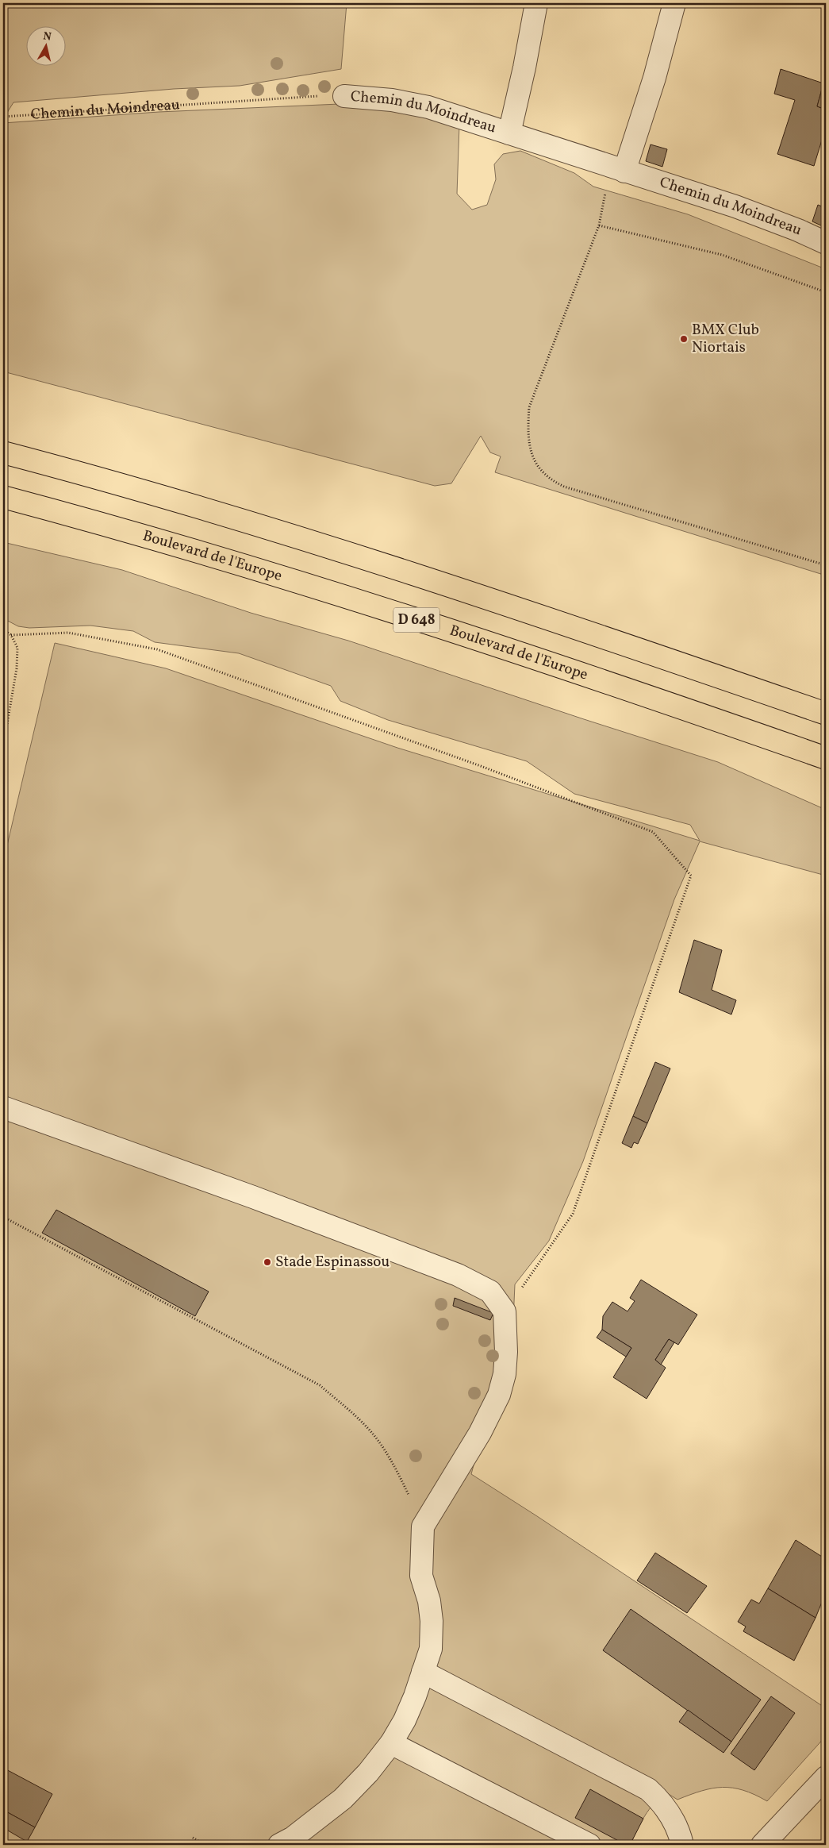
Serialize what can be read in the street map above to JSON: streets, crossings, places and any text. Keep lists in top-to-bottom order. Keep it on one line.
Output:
{"streets":{"highway":["Boulevard de l'Europe","D 648"],"street":["Chemin du Moindreau"]},"places":["BMX Club Niortais","Stade Espinassou"],"north":"top"}
